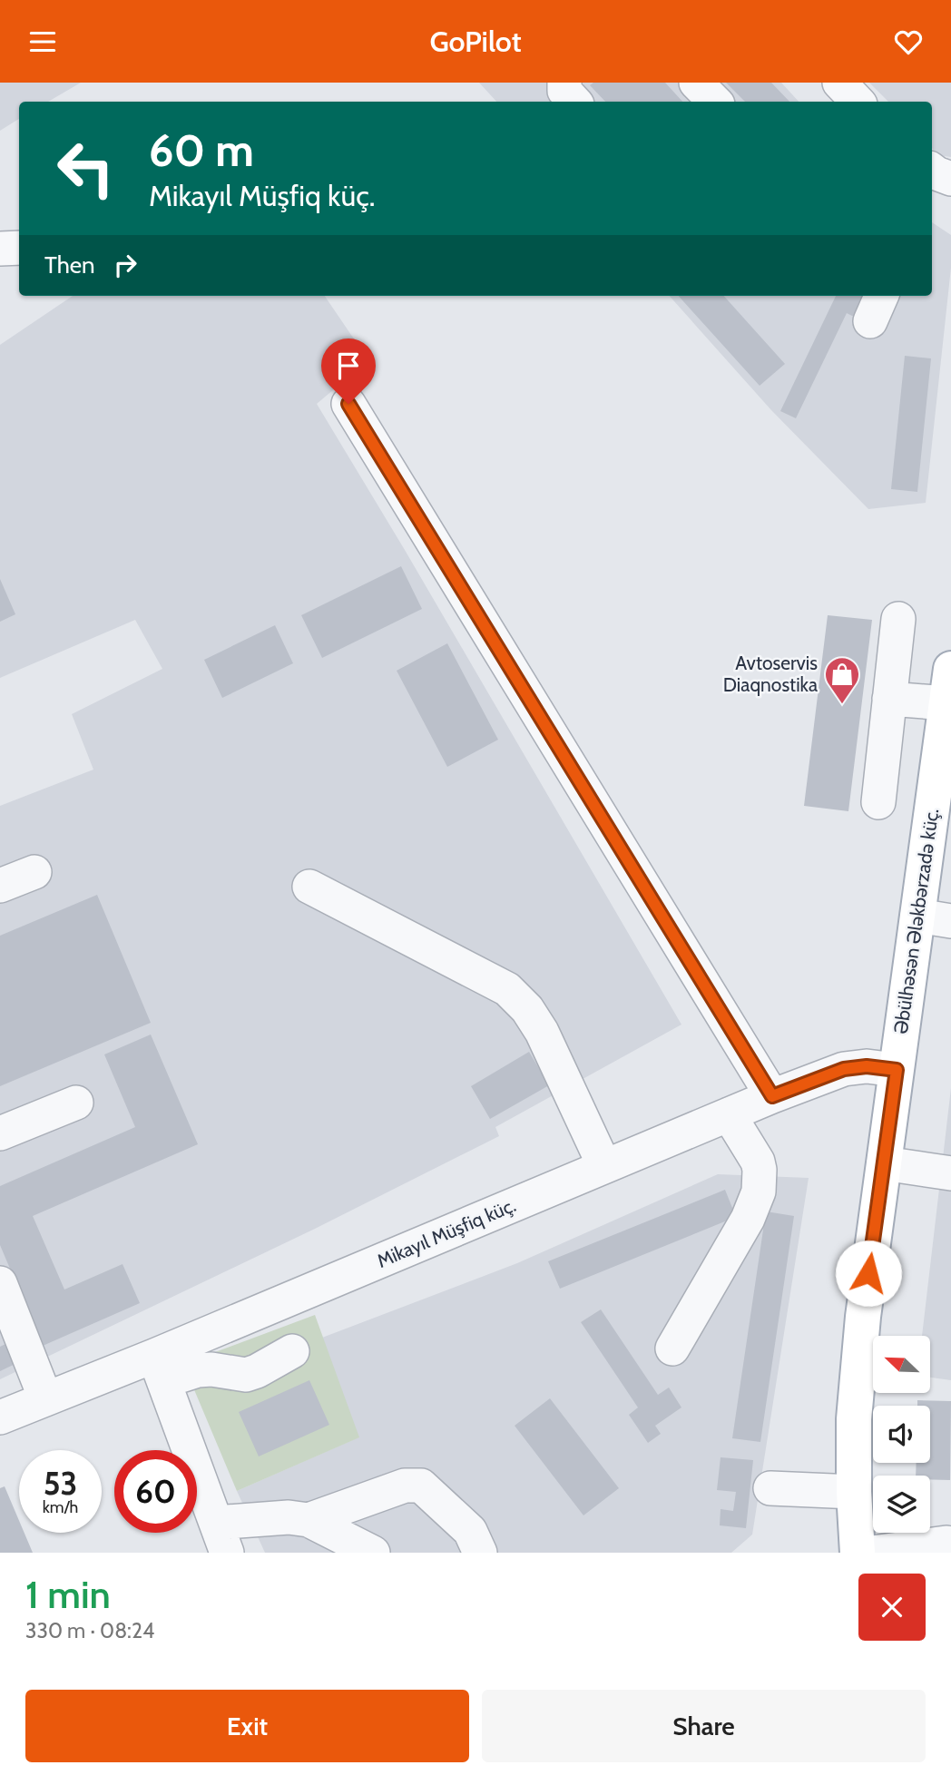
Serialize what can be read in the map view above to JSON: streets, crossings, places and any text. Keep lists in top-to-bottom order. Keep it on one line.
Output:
{"streets":{"main road":["Əbülhəsən Ələkbərzadə küç."],"street":["Mikayıl Müşfiq küç."]},"crossings":[["Əbülhəsən Ələkbərzadə küç.","Mikayıl Müşfiq küç."]],"places":{"shop":["Avtoservis Diaqnostika"]},"north":"top left","page":{"header":"GoPilot","turn":["60 m","Mikayıl Müşfiq küç."],"then":"Then","speed":"53 km/h","limit":"60","heading":["1 min","330 m · 08:24"],"buttons":["Exit","Share"]}}
